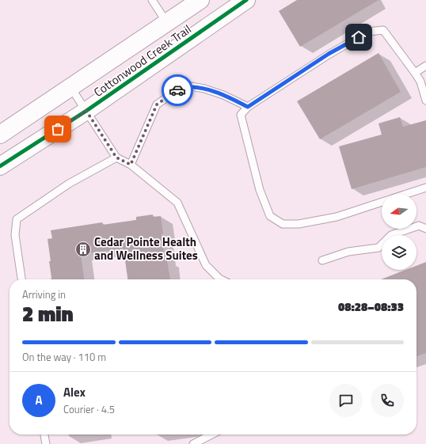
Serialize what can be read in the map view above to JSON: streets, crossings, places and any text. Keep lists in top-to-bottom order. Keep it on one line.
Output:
{"streets":{"street":["Cottonwood Creek Trail"]},"places":{"building":["Cedar Pointe Health and Wellness Suites"]},"north":"left","page":{"heading":["2 min","Arriving in","08:28–08:33"],"panel":["Alex","Courier · 4.5"],"bar":"On the way · 110 m","round":"A"}}
